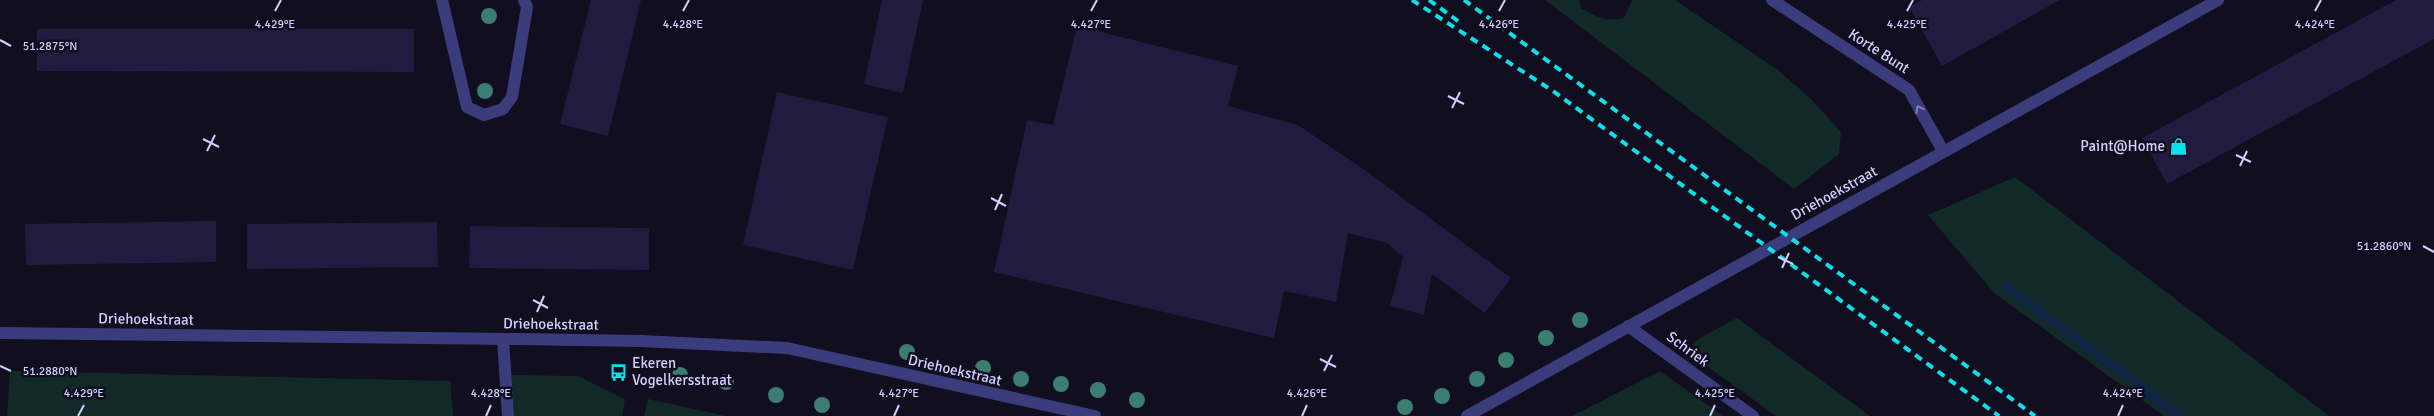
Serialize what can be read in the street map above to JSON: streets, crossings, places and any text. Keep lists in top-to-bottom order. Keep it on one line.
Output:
{"streets":{"street":["Korte Bunt","Driehoekstraat","Schriek"]},"crossings":[["Korte Bunt","Driehoekstraat"],["Driehoekstraat","Schriek"]],"one_way":["Korte Bunt"],"places":{"shop":["Paint@Home"],"bus stop":["Ekeren Vogelkersstraat"]},"coordinates":["4.429°E","4.428°E","4.427°E","4.426°E","4.424°E","4.425°E","51.2875°N","51.2860°N","51.2880°N"]}
